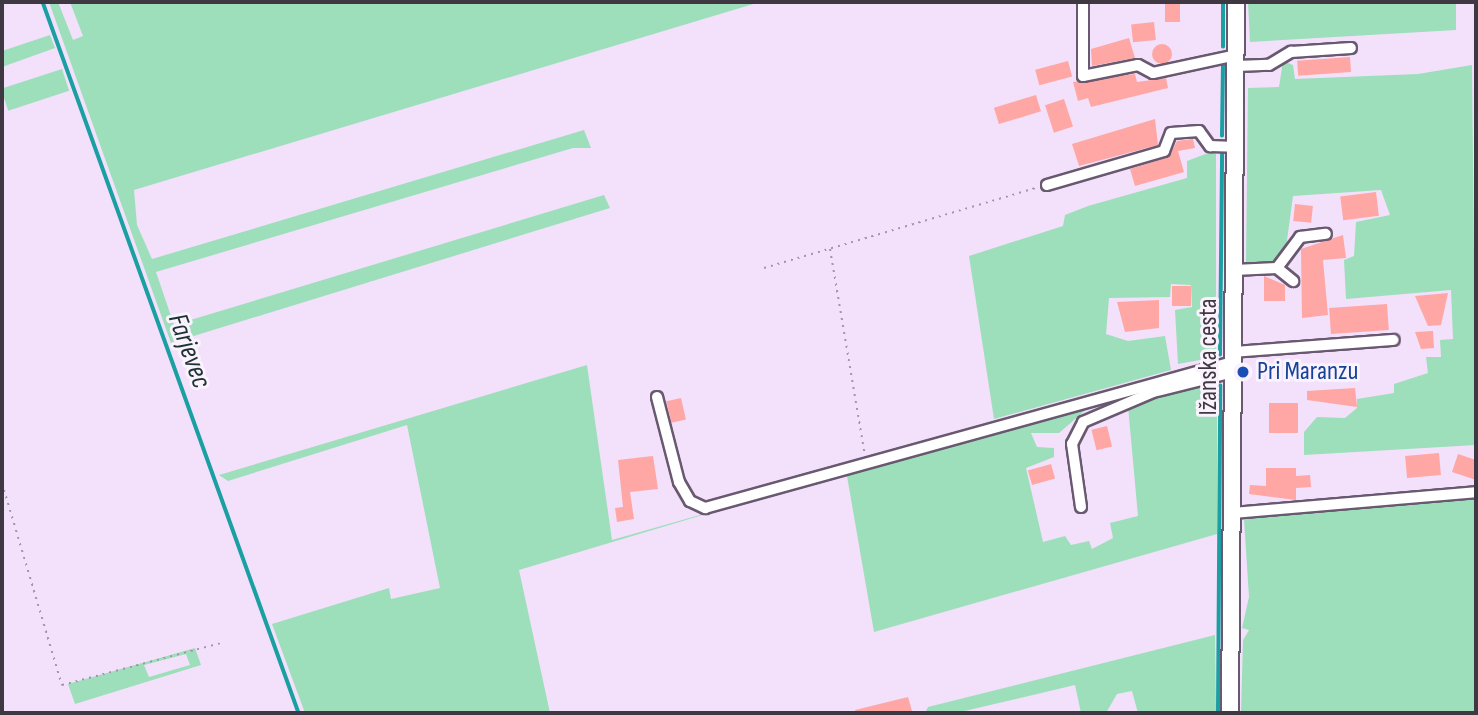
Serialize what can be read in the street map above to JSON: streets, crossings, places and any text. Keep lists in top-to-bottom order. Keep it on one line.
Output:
{"streets":{"street":["Ižanska cesta"]},"water":["Farjevec"],"places":["Pri Maranzu"]}
